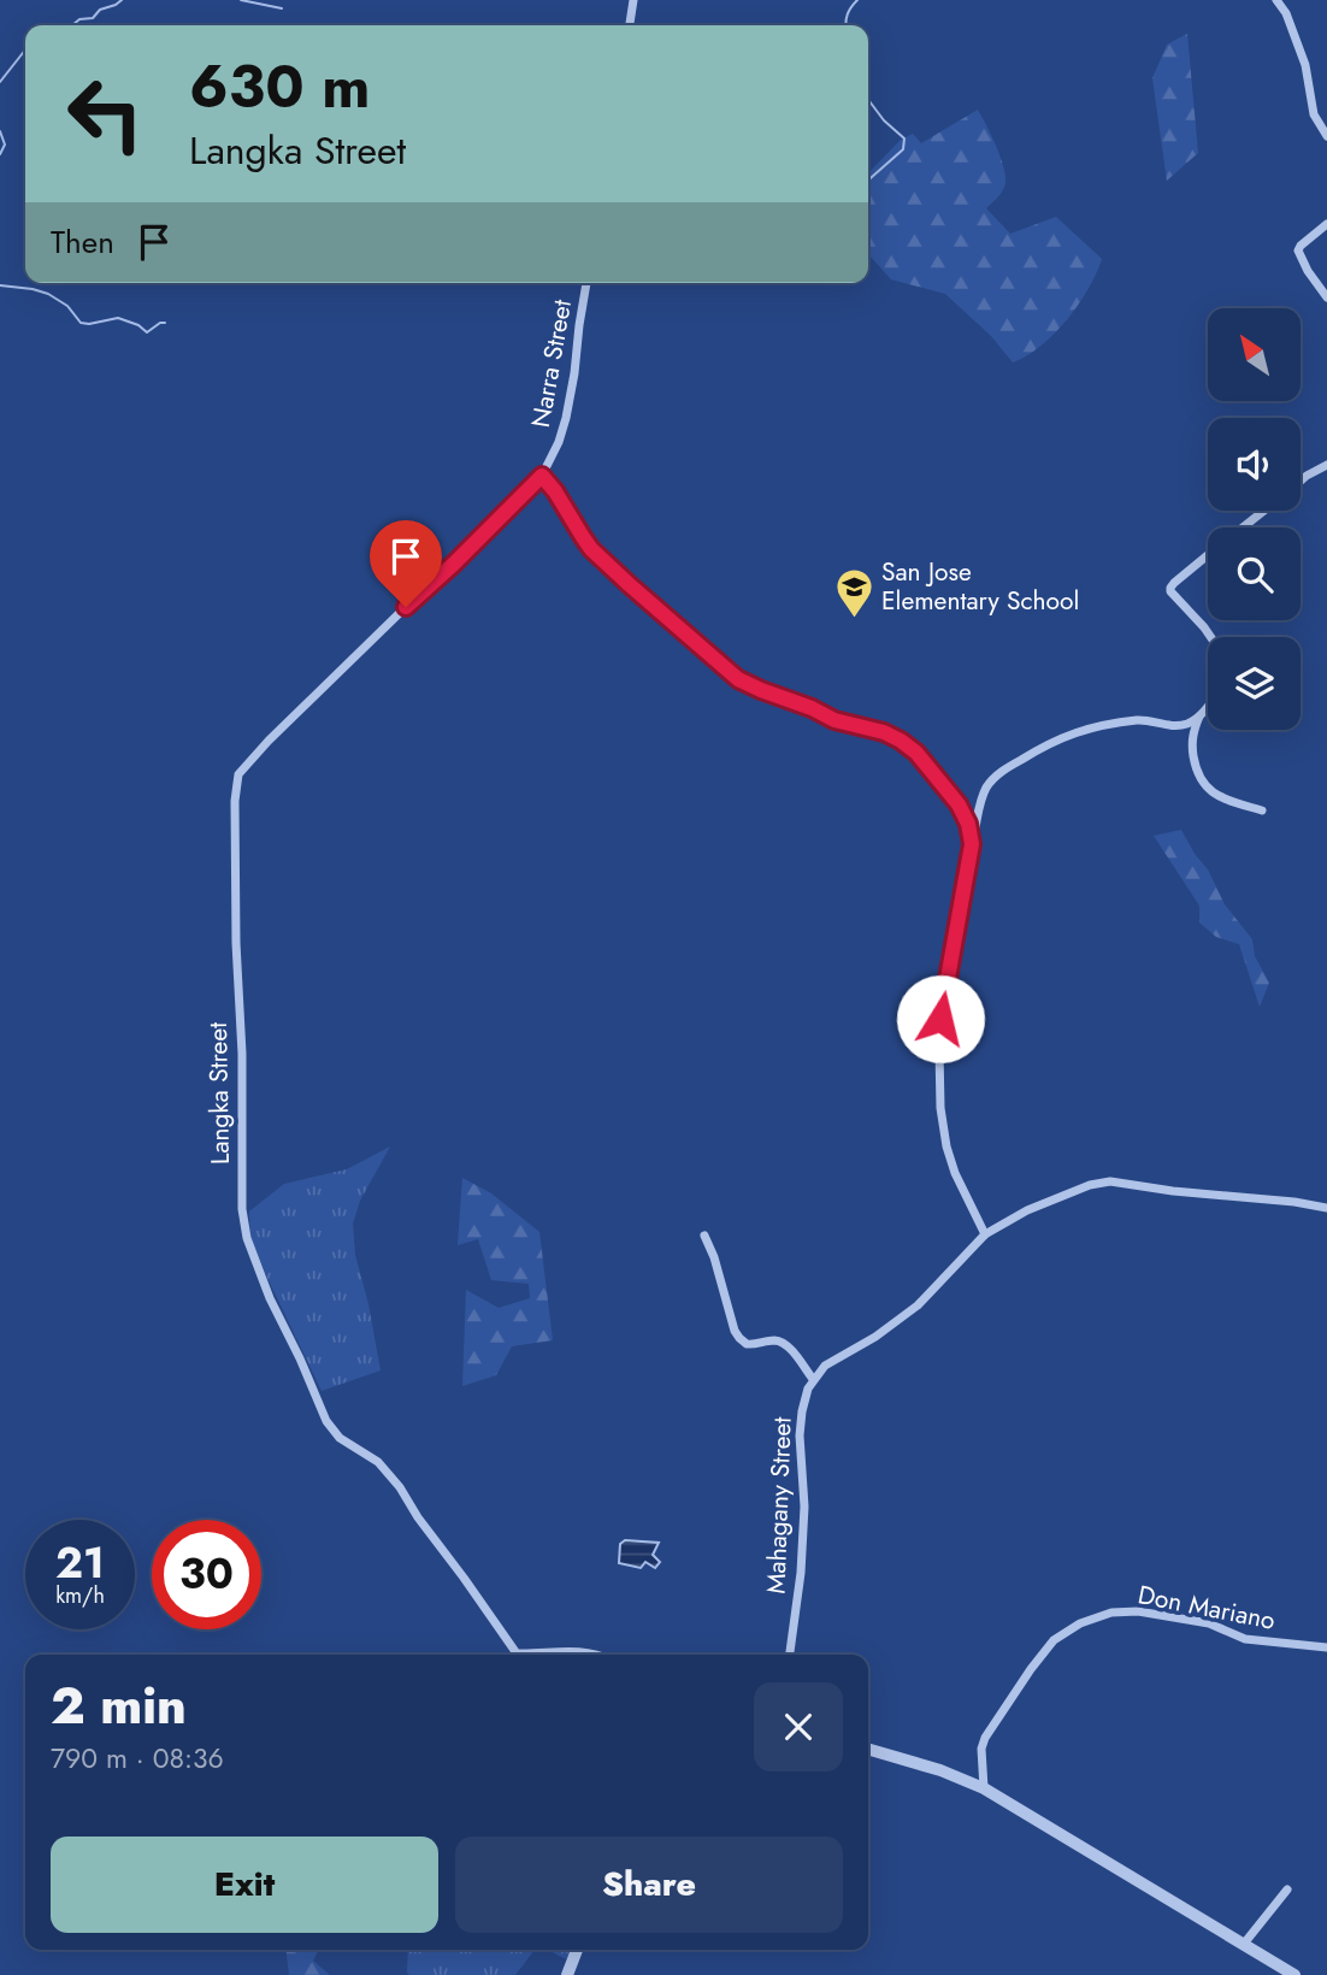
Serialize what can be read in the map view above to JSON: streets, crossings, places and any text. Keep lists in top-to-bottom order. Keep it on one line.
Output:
{"streets":{"street":["Narra Street","Langka Street","Mahagany Street","Don Mariano"]},"crossings":[["Narra Street","Langka Street"]],"places":{"school or university":["San Jose Elementary School"]},"north":"top left","page":{"turn":["630 m","Langka Street"],"then":"Then","speed":"21 km/h","limit":"30","heading":["2 min","790 m · 08:36"],"buttons":["Exit","Share"]}}
